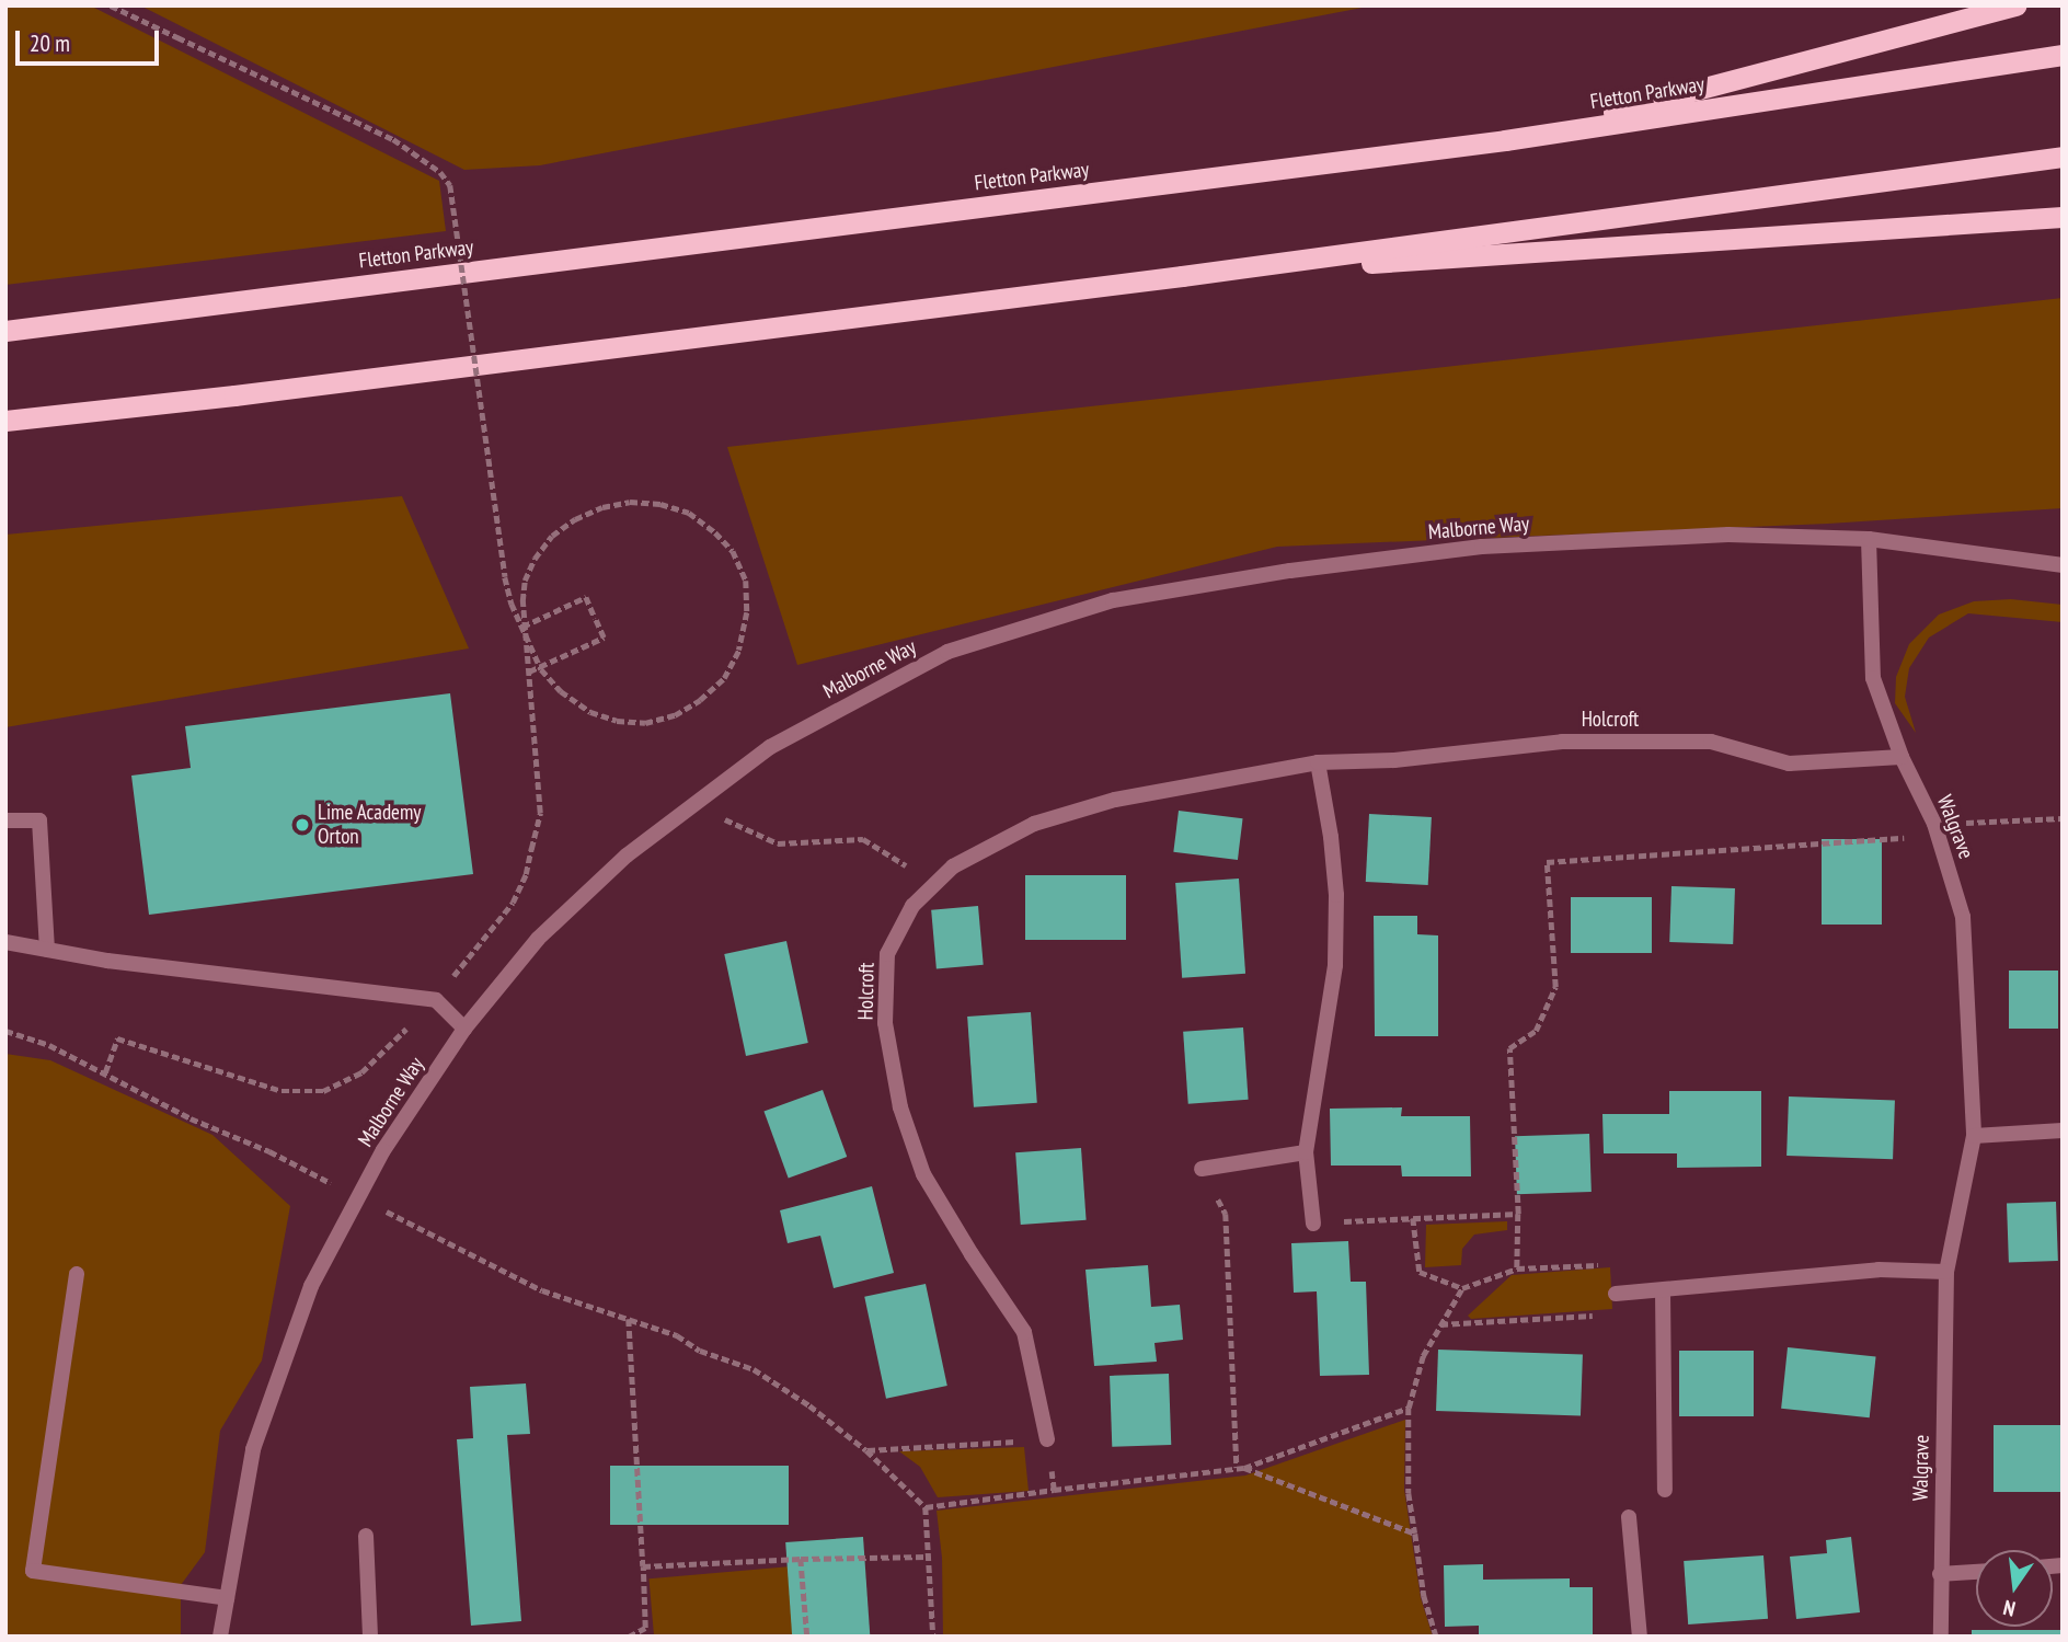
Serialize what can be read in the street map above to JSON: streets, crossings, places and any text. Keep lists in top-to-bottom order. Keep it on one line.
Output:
{"streets":{"highway":["Fletton Parkway"],"street":["Malborne Way","Holcroft","Walgrave"]},"crossings":[["Malborne Way","Walgrave"],["Holcroft","Walgrave"]],"places":["Lime Academy Orton"],"scale_bar":"20 m","north":"bottom"}
